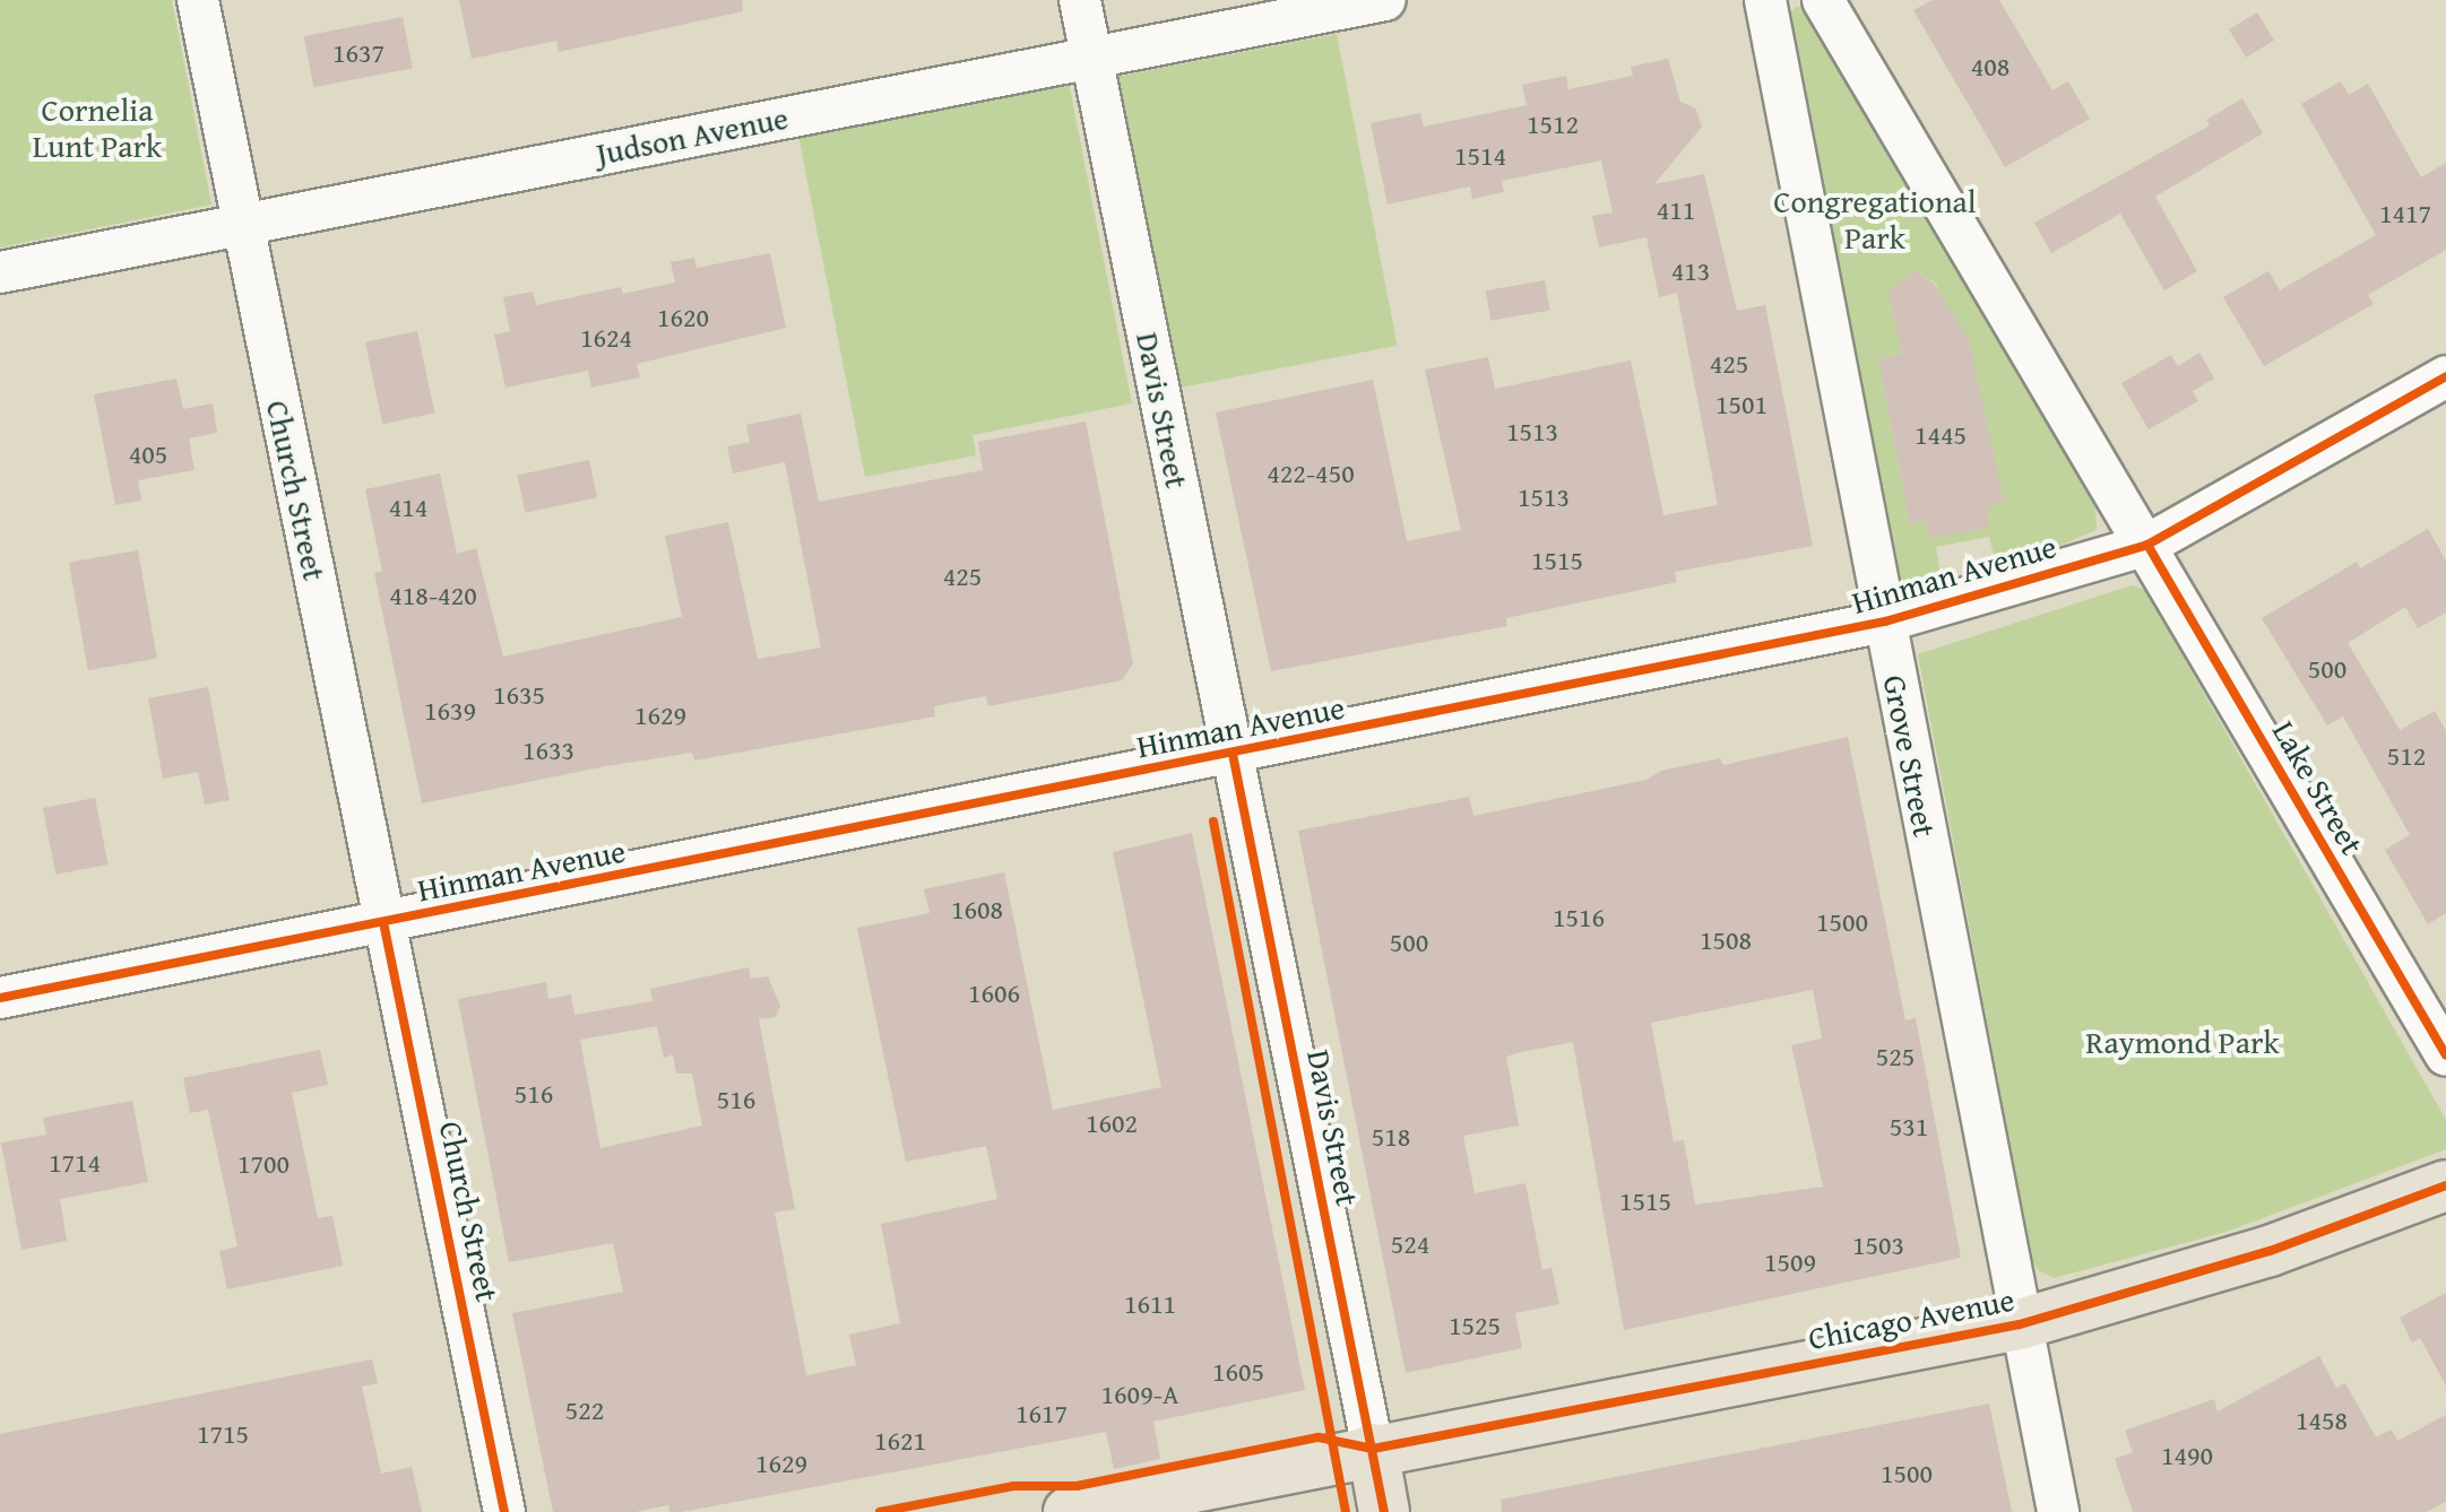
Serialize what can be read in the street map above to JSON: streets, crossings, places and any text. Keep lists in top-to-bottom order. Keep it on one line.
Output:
{"streets":{"main road":["Davis Street","Chicago Avenue"],"street":["Judson Avenue","Church Street","Hinman Avenue","Grove Street","Lake Street"]},"crossings":[["Judson Avenue","Davis Street"],["Judson Avenue","Church Street"],["Davis Street","Hinman Avenue"],["Davis Street","Chicago Avenue"],["Church Street","Hinman Avenue"],["Hinman Avenue","Grove Street"],["Hinman Avenue","Lake Street"],["Grove Street","Chicago Avenue"]],"parks":["Cornelia Lunt Park","Congregational Park","Raymond Park"],"house_numbers":["1637","408","1512","1514","411","1417","413","1620","1624","425","1501","1513","1445","405","422-450","1513","414","1515","425","418-420","500","1635","1639","1629","1633","512","1608","1516","1500","1508","500","1606","525","516","516","1602","531","518","1714","1700","1515","524","1503","1509","1611","1525","1605","1609-A","522","1617","1458","1715","1621","1490","1629","1500"]}
